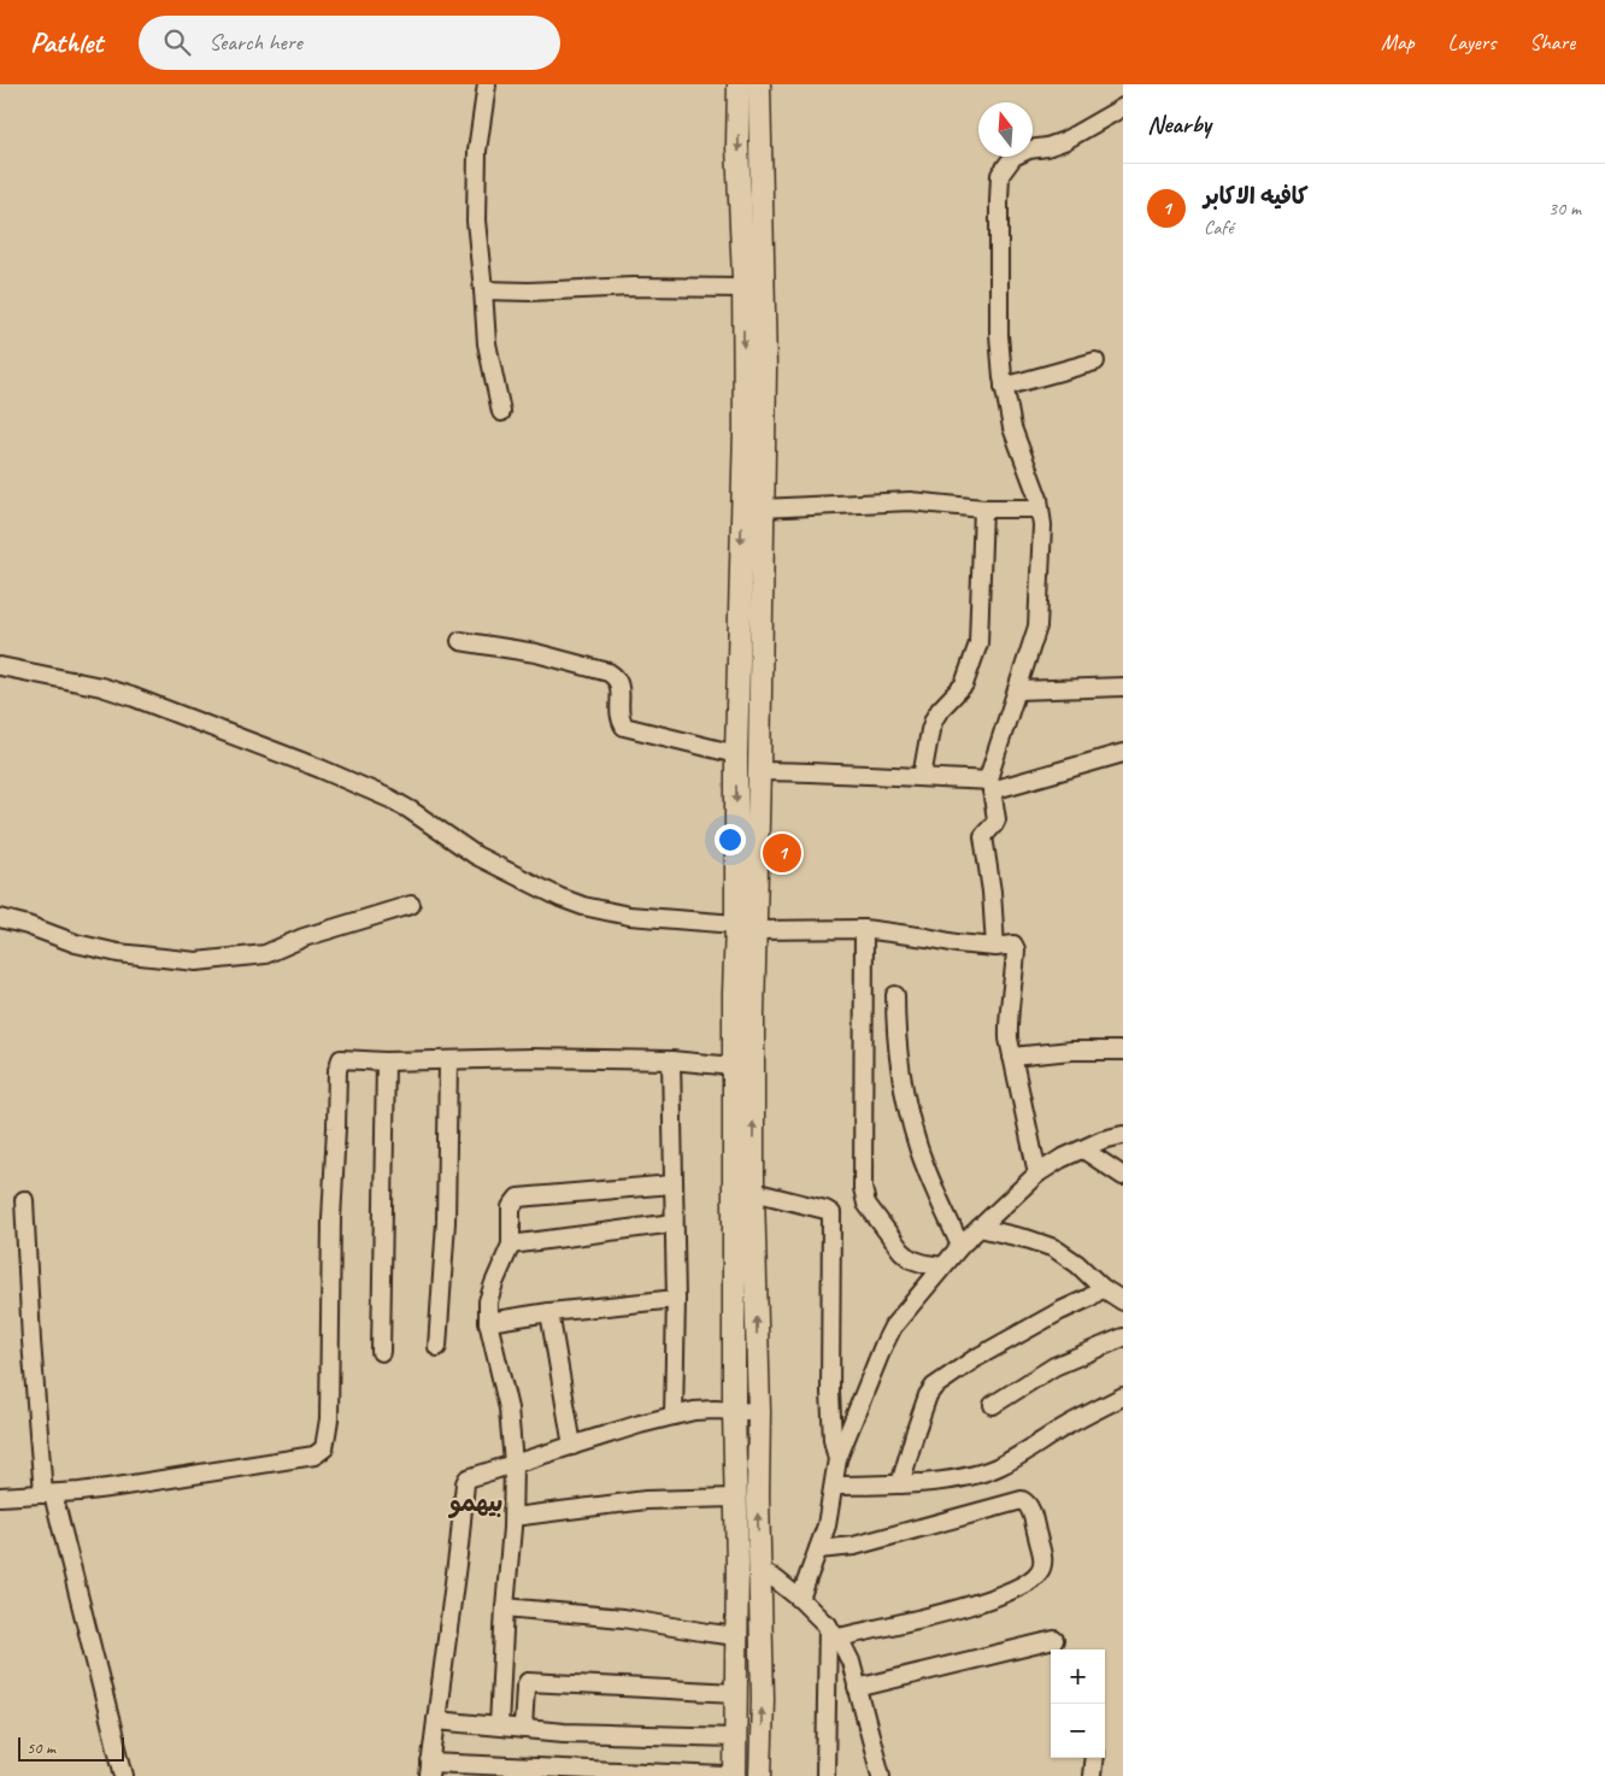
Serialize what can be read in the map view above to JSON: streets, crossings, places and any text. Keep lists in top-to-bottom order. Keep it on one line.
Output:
{"districts":["بيهمو"],"scale_bar":"50 m","north":"top","page":{"header":"Pathlet","search":"Search here","nav":["Map","Layers","Share"],"heading":"Nearby","list":[{"mark":"1","name":"كافيه الاكابر","note":"Café","value":"30 m"}],"pins":"1","map_buttons":["+","−"],"scale":"50 m"}}
